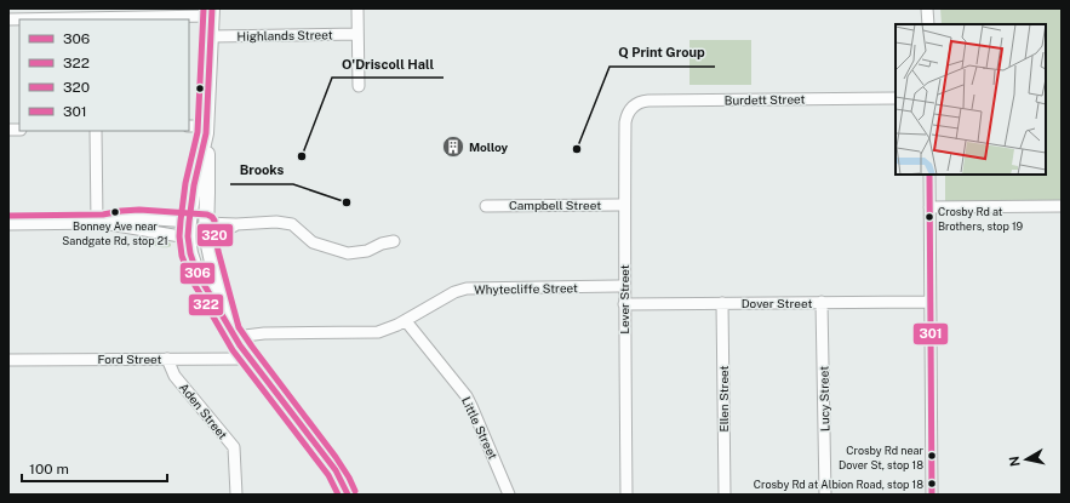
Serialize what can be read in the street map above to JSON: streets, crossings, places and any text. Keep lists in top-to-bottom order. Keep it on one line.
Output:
{"streets":{"street":["Highlands Street","Burdett Street","Campbell Street","Whytecliffe Street","Lever Street","Dover Street","Ford Street","Ellen Street","Lucy Street","Aden Street","Little Street"]},"crossings":[["Burdett Street","Lever Street"],["Campbell Street","Lever Street"],["Whytecliffe Street","Lever Street"],["Whytecliffe Street","Little Street"],["Lever Street","Dover Street"],["Dover Street","Ellen Street"],["Dover Street","Lucy Street"],["Ford Street","Aden Street"]],"places":{"building":["Molloy"],"other":["Q Print Group","O'Driscoll Hall","Brooks","Bonney Ave near Sandgate Rd, stop 21","Crosby Rd at Brothers, stop 19","Crosby Rd near Dover St, stop 18","Crosby Rd at Albion Road, stop 18"]},"lines":["transit line 306","transit line 322","transit line 301","transit line 320"],"legend":["306","322","320","301"],"scale_bar":"100 m","north":"left"}
